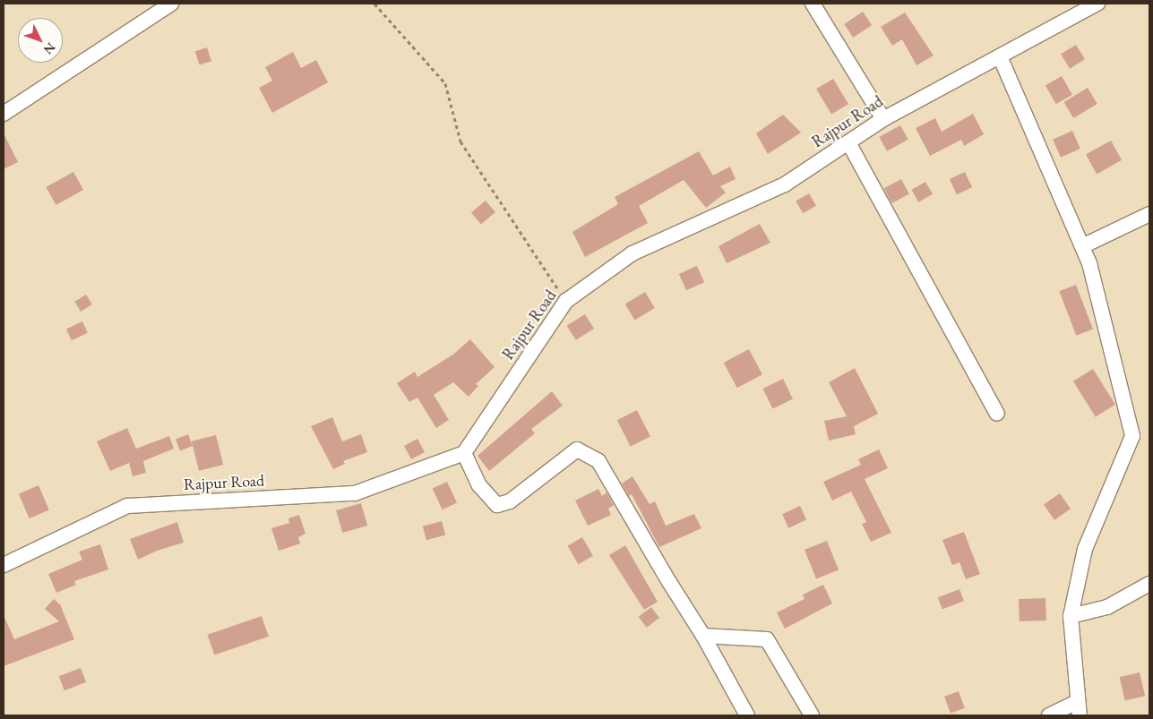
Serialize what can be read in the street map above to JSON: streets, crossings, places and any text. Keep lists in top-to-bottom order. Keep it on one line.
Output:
{"streets":{"street":["Rajpur Road"]},"north":"bottom right"}
